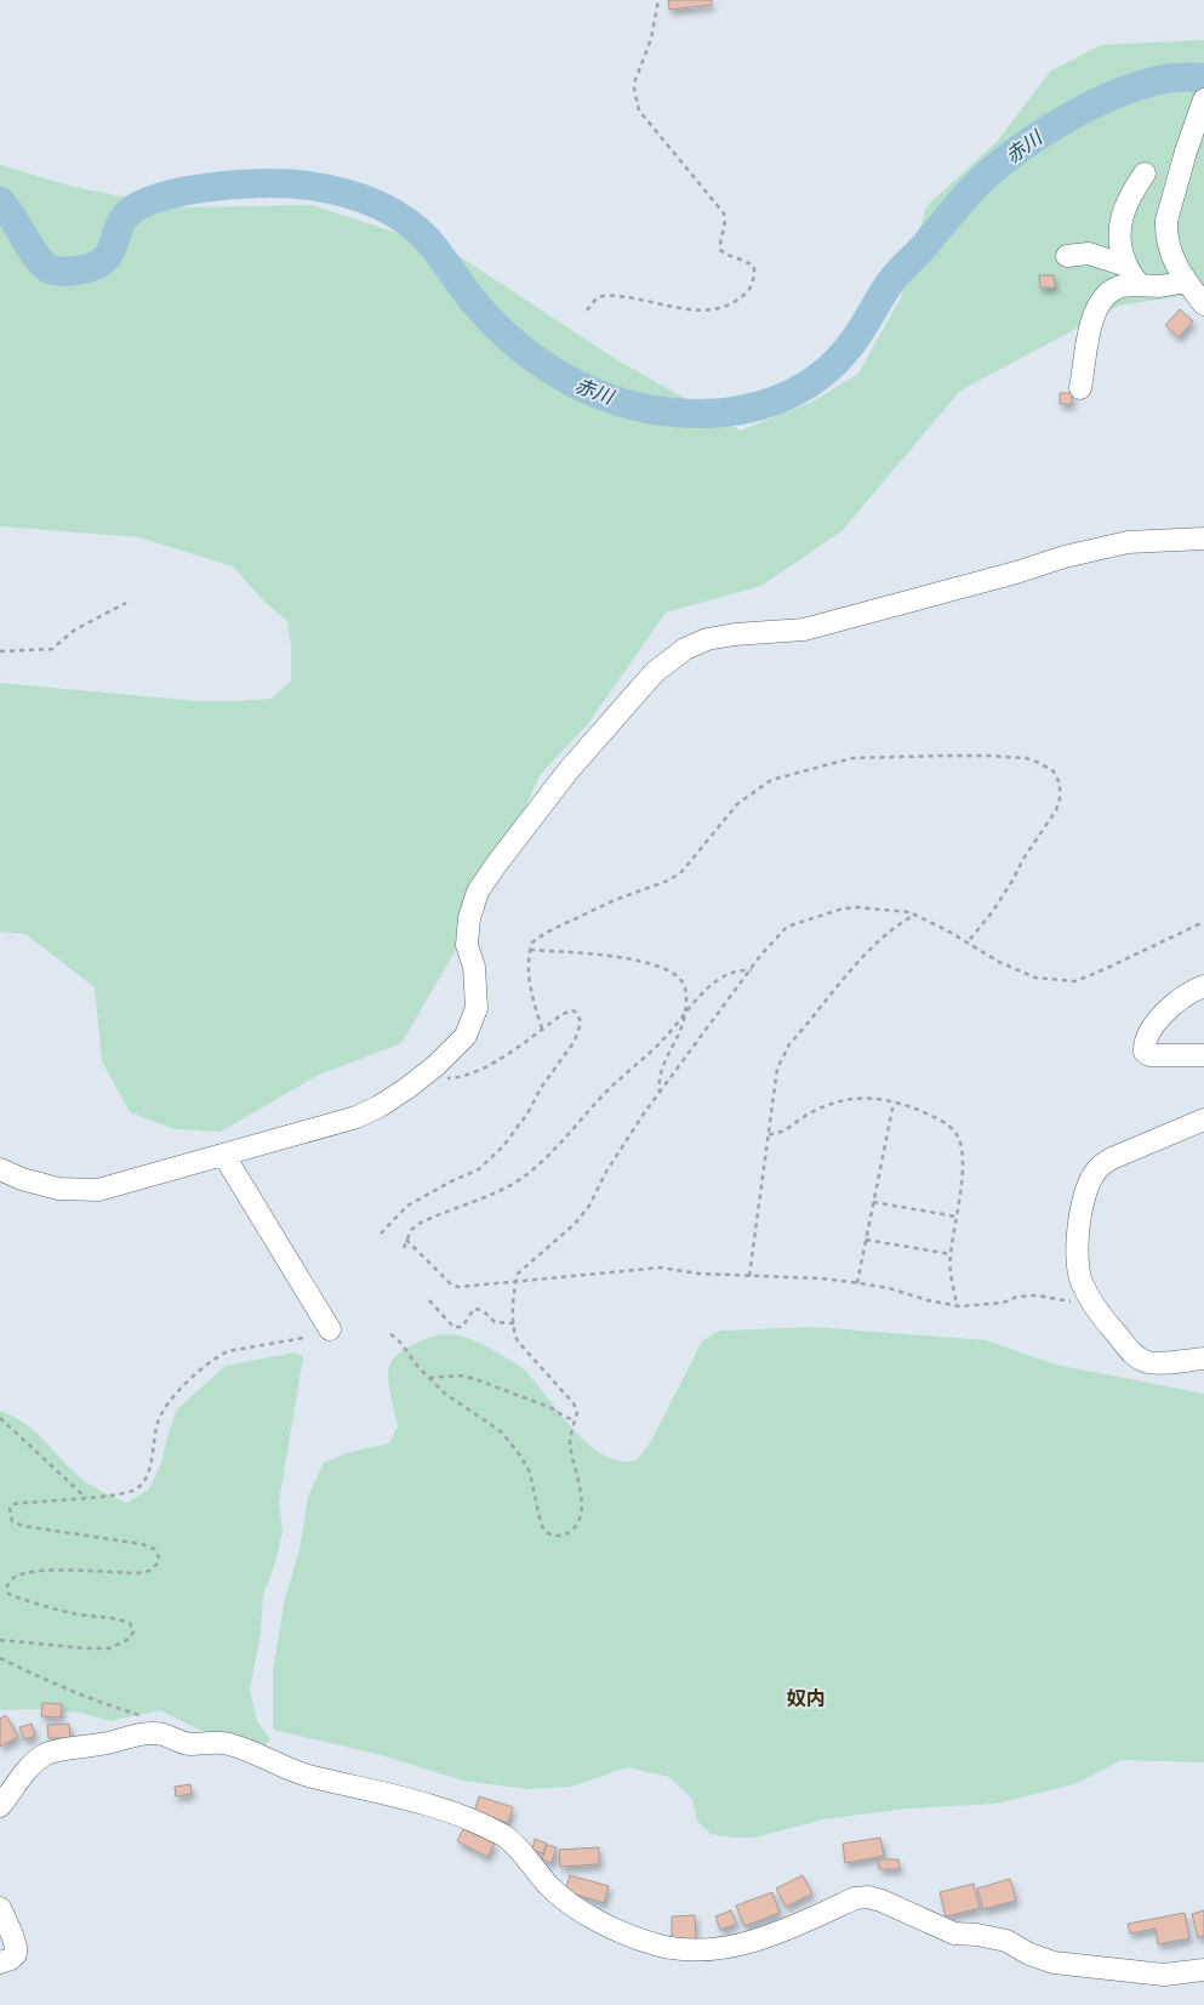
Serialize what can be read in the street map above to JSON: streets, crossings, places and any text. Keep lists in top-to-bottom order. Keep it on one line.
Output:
{"districts":["奴内"],"water":["赤川"]}
